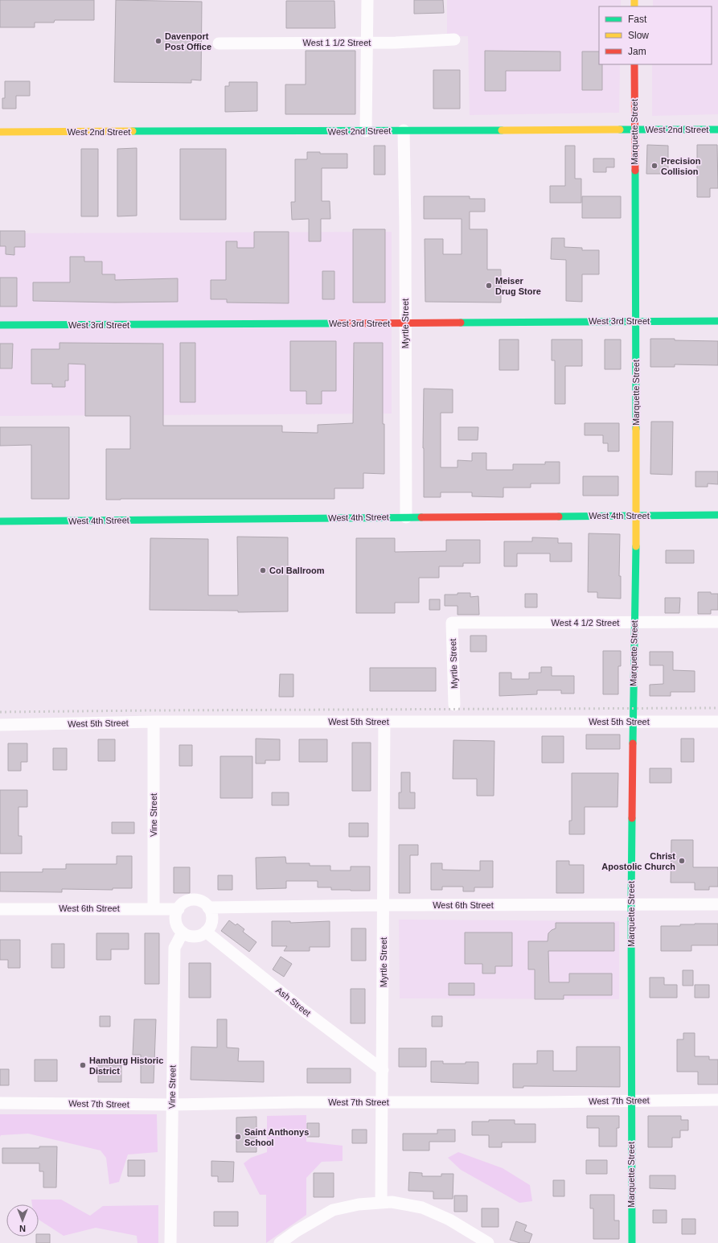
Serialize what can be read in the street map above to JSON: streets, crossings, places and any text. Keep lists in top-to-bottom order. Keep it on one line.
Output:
{"streets":{"street":["West 1 1/2 Street","West 2nd Street","Marquette Street","West 3rd Street","Myrtle Street","West 4th Street","West 4 1/2 Street","West 5th Street","Vine Street","West 6th Street","Ash Street","West 7th Street"]},"crossings":[["West 2nd Street","Marquette Street"],["West 2nd Street","Myrtle Street"],["Marquette Street","West 3rd Street"],["Marquette Street","West 4th Street"],["Marquette Street","West 4 1/2 Street"],["Marquette Street","West 5th Street"],["Marquette Street","West 6th Street"],["Marquette Street","West 7th Street"],["West 3rd Street","Myrtle Street"],["Myrtle Street","West 4th Street"],["Myrtle Street","West 4 1/2 Street"],["Myrtle Street","West 5th Street"],["Myrtle Street","West 6th Street"],["Myrtle Street","Ash Street"],["Myrtle Street","West 7th Street"],["West 5th Street","Vine Street"],["Vine Street","West 6th Street"],["Vine Street","Ash Street"],["Vine Street","West 7th Street"],["West 6th Street","Ash Street"]],"places":["Davenport Post Office","Precision Collision","Meiser Drug Store","Col Ballroom","Christ Apostolic Church","Hamburg Historic District","Saint Anthonys School"],"legend":["Fast","Slow","Jam"],"north":"bottom"}
